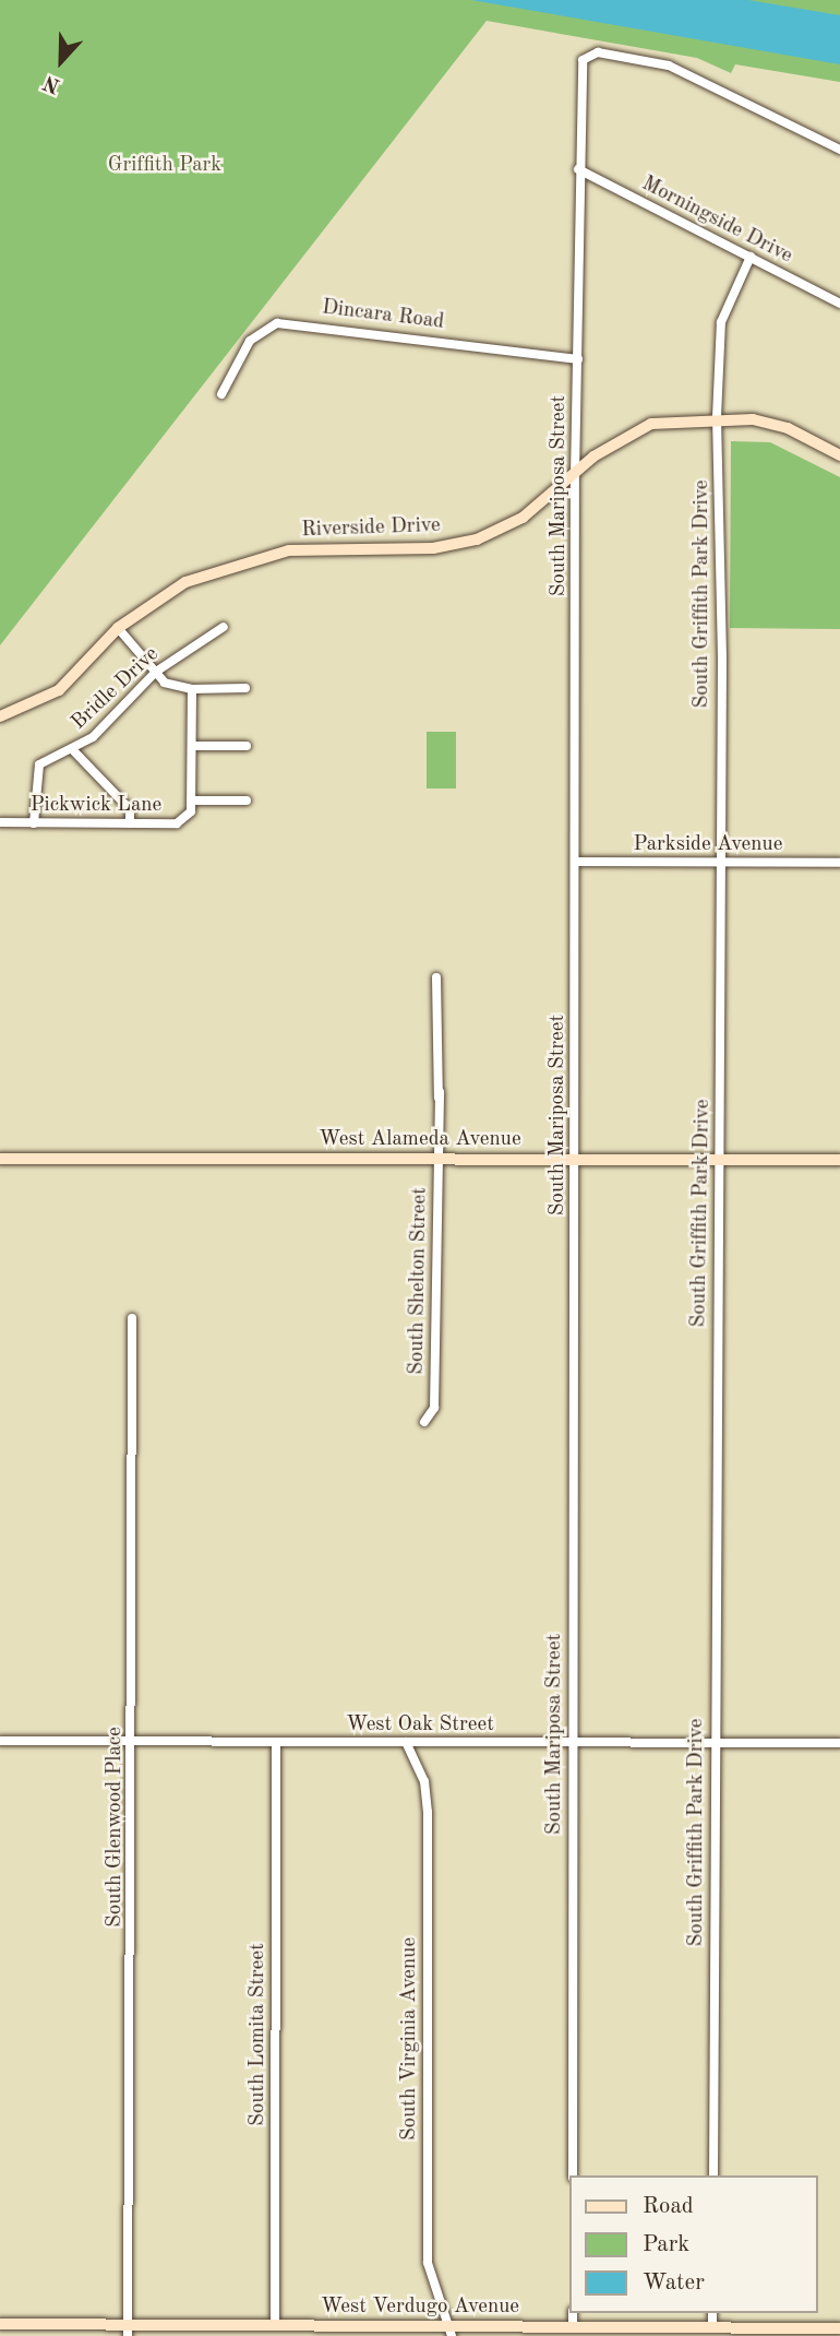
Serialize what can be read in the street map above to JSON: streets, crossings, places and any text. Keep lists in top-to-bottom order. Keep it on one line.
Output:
{"streets":{"main road":["Riverside Drive","West Alameda Avenue","West Verdugo Avenue"],"street":["Morningside Drive","Dincara Road","South Mariposa Street","South Griffith Park Drive","Bridle Drive","Pickwick Lane","Parkside Avenue","South Shelton Street","West Oak Street","South Glenwood Place","South Lomita Street","South Virginia Avenue"]},"crossings":[["Morningside Drive","South Mariposa Street"],["Morningside Drive","South Griffith Park Drive"],["Dincara Road","South Mariposa Street"],["South Mariposa Street","Riverside Drive"],["South Mariposa Street","Parkside Avenue"],["South Mariposa Street","West Alameda Avenue"],["South Mariposa Street","West Oak Street"],["Riverside Drive","South Griffith Park Drive"],["South Griffith Park Drive","Parkside Avenue"],["South Griffith Park Drive","West Alameda Avenue"],["South Griffith Park Drive","West Oak Street"],["Bridle Drive","Pickwick Lane"],["West Alameda Avenue","South Shelton Street"],["West Oak Street","South Glenwood Place"],["West Oak Street","South Lomita Street"],["West Oak Street","South Virginia Avenue"],["South Glenwood Place","West Verdugo Avenue"],["South Lomita Street","West Verdugo Avenue"],["South Virginia Avenue","West Verdugo Avenue"]],"parks":["Griffith Park"],"legend":["Road","Park","Water"],"north":"bottom"}
